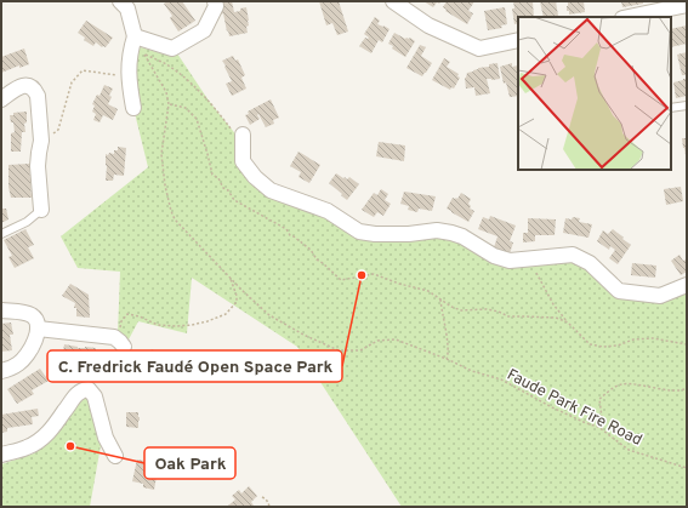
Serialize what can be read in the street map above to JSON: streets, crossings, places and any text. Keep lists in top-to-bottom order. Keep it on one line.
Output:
{"streets":{"path":["Faude Park Fire Road"]},"places":["C. Fredrick Faudé Open Space Park","Oak Park"]}
